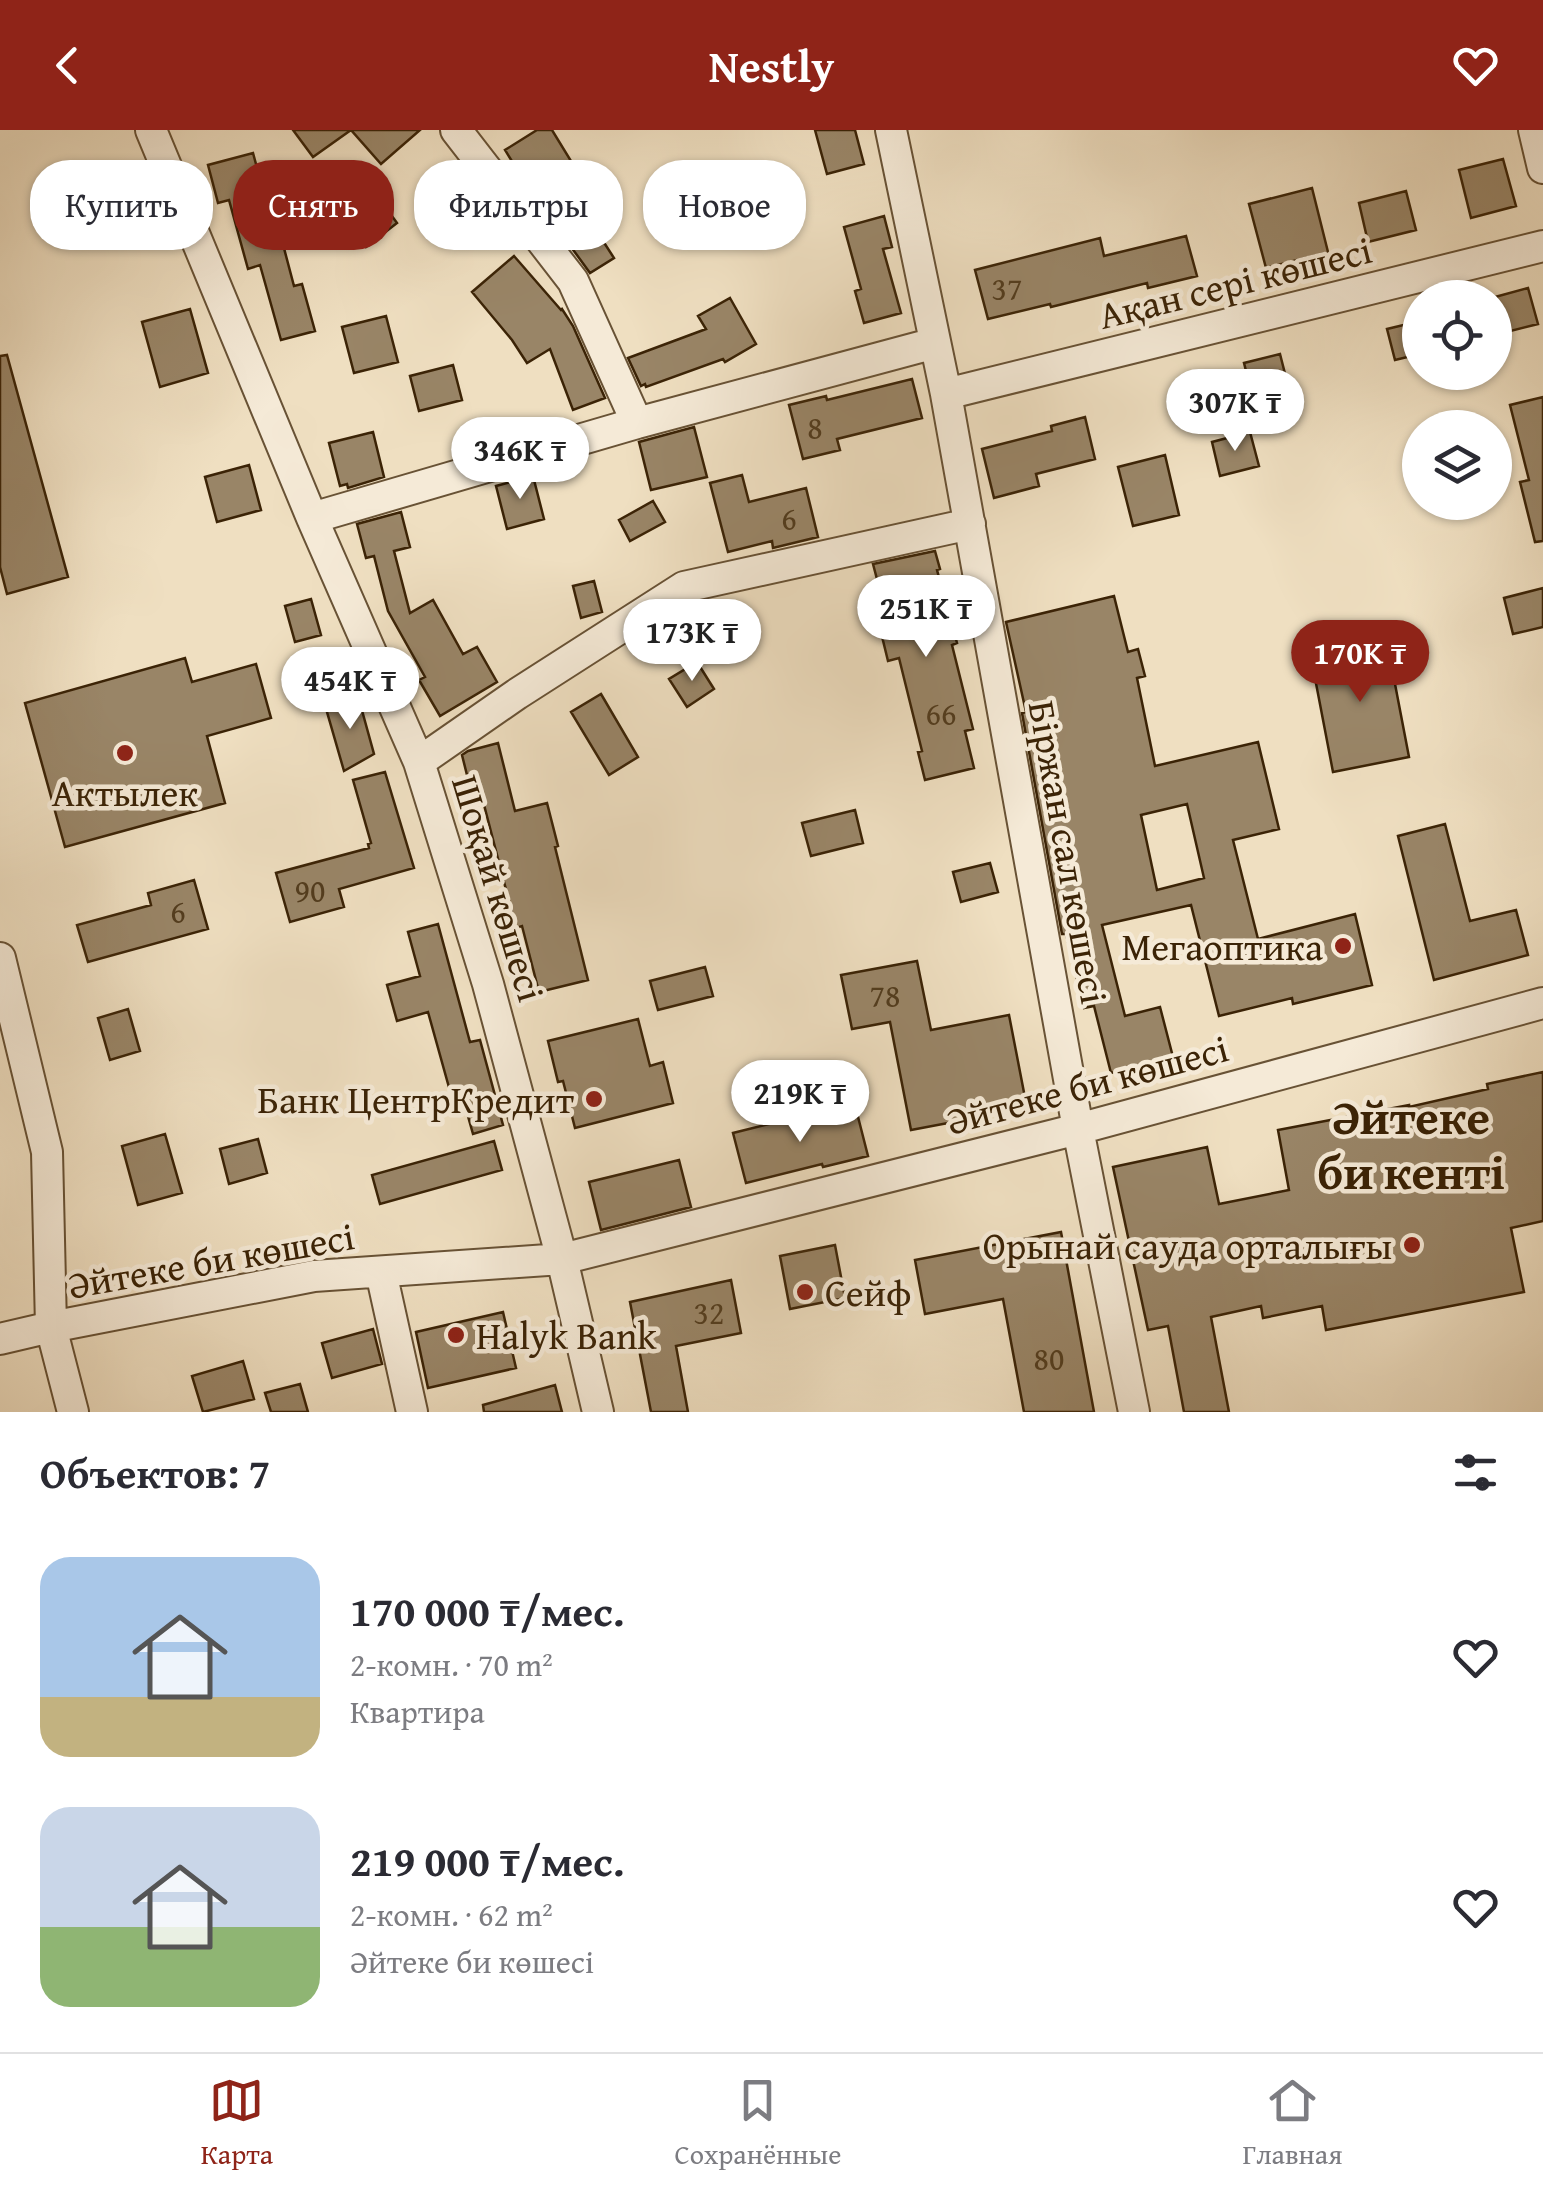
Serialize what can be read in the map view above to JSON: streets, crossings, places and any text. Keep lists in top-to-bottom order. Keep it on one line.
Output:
{"streets":{"street":["Ақан сері көшесі","Біржан сал көшесі","Шоқай көшесі","Әйтеке би көшесі"]},"crossings":[["Ақан сері көшесі","Біржан сал көшесі"],["Біржан сал көшесі","Әйтеке би көшесі"],["Шоқай көшесі","Әйтеке би көшесі"]],"districts":["Әйтеке би кенті"],"places":["Актылек","Мегаоптика","Банк ЦентрКредит","Орынай сауда орталығы","Сейф","Halyk Bank"],"house_numbers":["37","8","6","66","90","6","78","32","80"],"page":{"header":"Nestly","chip":["Купить","Снять","Фильтры","Новое"],"price":["307K ₸","346K ₸","251K ₸","173K ₸","170K ₸","454K ₸","219K ₸"],"heading":"Объектов: 7","list":[{"name":"170 000 ₸/мес.","note":"2-комн. · 70 m² · Квартира"},{"name":"219 000 ₸/мес.","note":"2-комн. · 62 m² · Әйтеке би көшесі"}],"tabs":["Карта","Сохранённые","Главная"]}}
